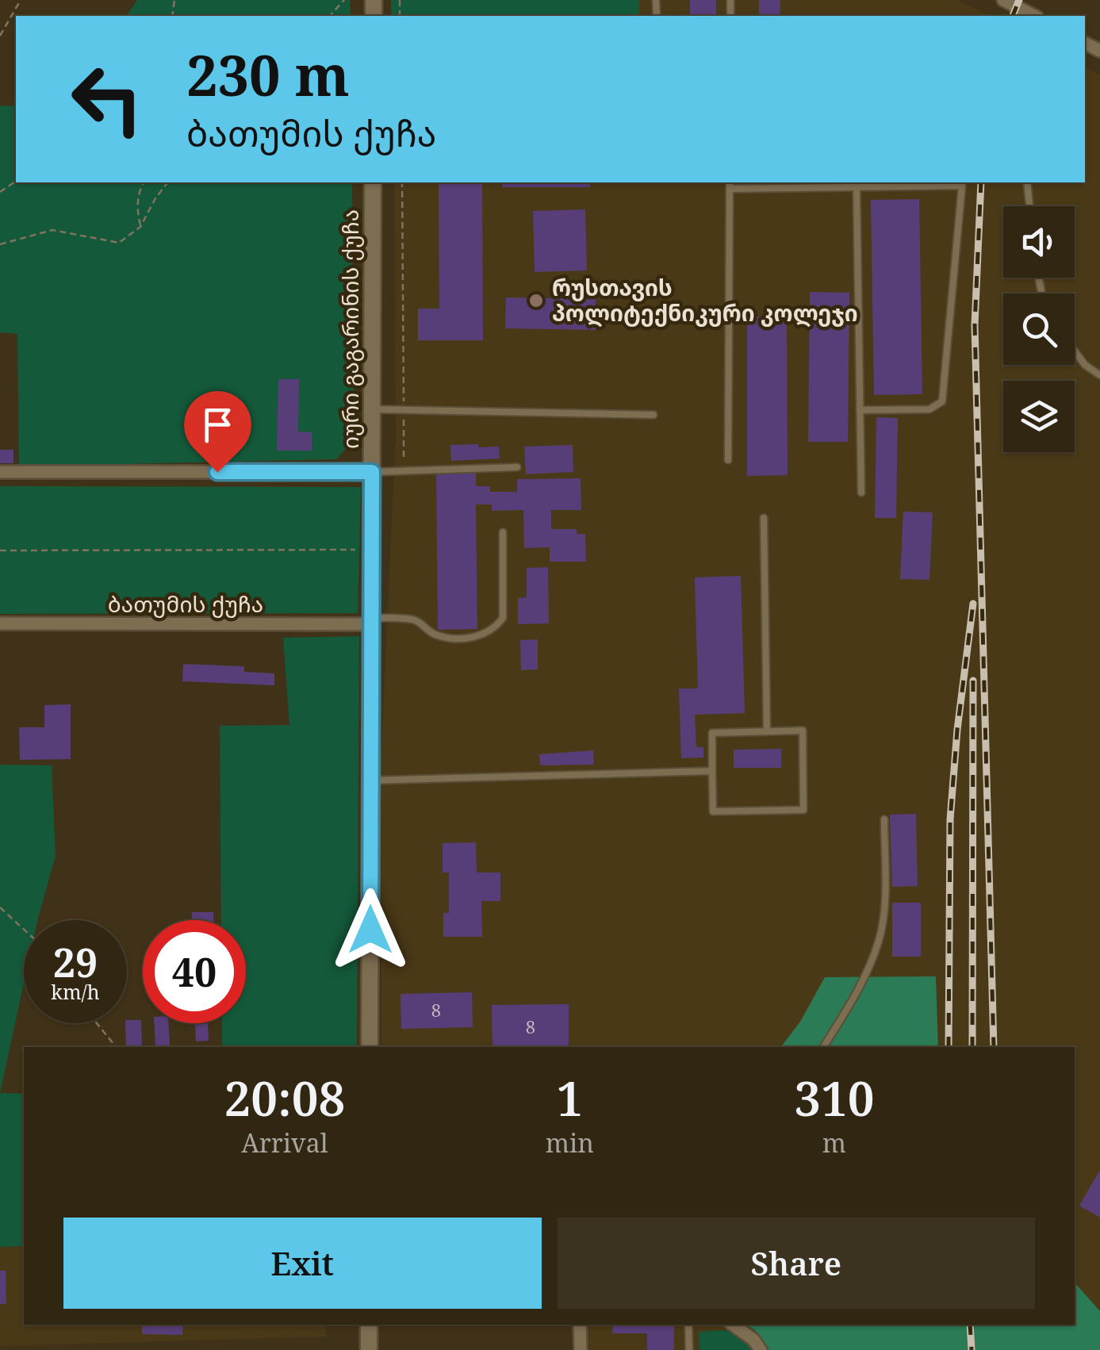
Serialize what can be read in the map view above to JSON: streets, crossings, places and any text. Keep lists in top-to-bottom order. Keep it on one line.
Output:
{"streets":{"street":["იური გაგარინის ქუჩა","ბათუმის ქუჩა"]},"crossings":[["იური გაგარინის ქუჩა","ბათუმის ქუჩა"]],"places":["რუსთავის პოლიტექნიკური კოლეჯი"],"house_numbers":["8","8"],"page":{"turn":["230 m","ბათუმის ქუჩა"],"speed":"29 km/h","limit":"40","eta":["20:08","Arrival","1","min","310","m"],"buttons":["Exit","Share"]}}
